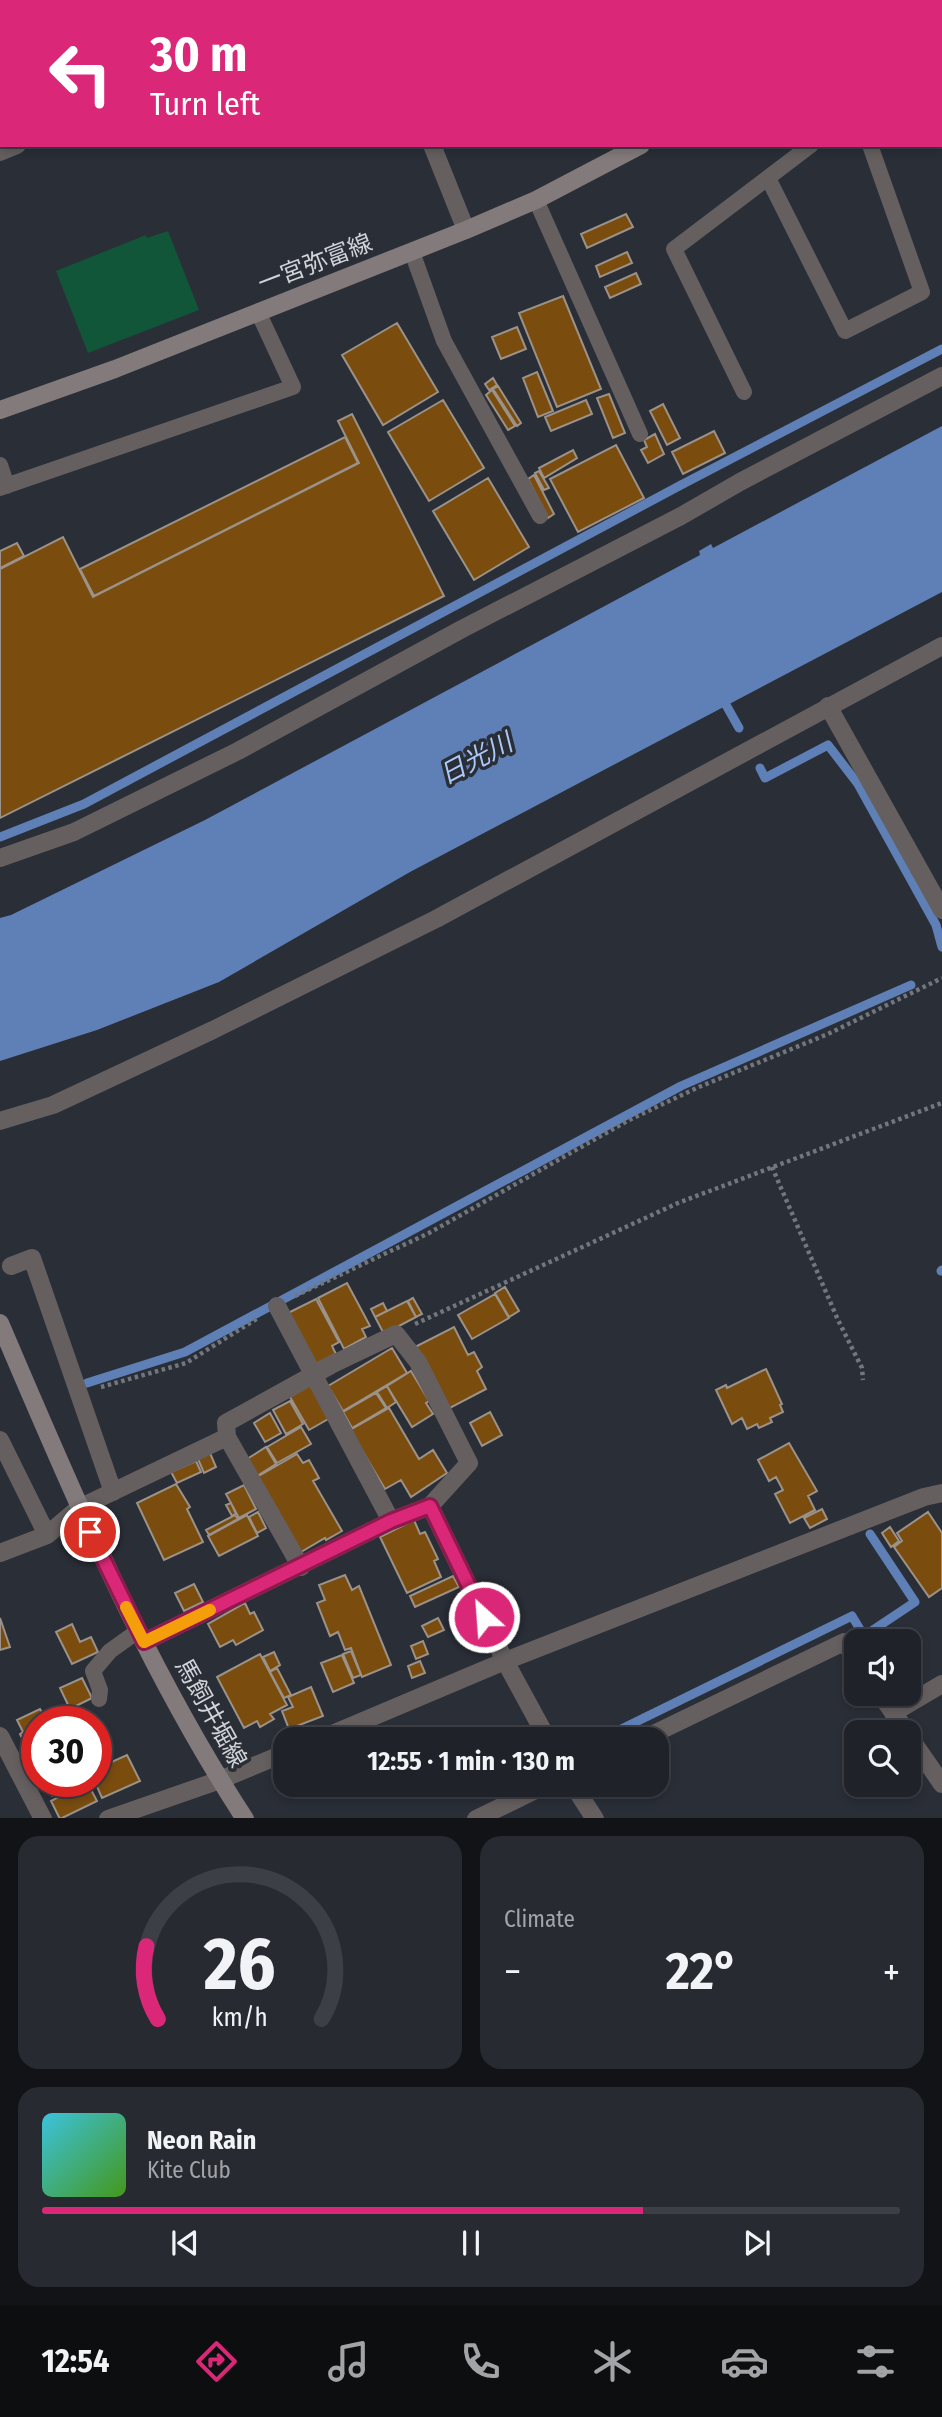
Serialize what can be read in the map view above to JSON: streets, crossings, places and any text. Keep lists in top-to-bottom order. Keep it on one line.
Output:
{"streets":{"main road":["一宮弥富線","馬飼井堀線"]},"water":["日光川"],"page":{"turn":["30 m","Turn left"],"limit":"30","trip":"12:55 · 1 min · 130 m","tile":"Climate","heat":["−","22°","+"],"song":["Neon Rain","Kite Club"],"tabs":"12:54","gauge":["26","km/h"]}}
